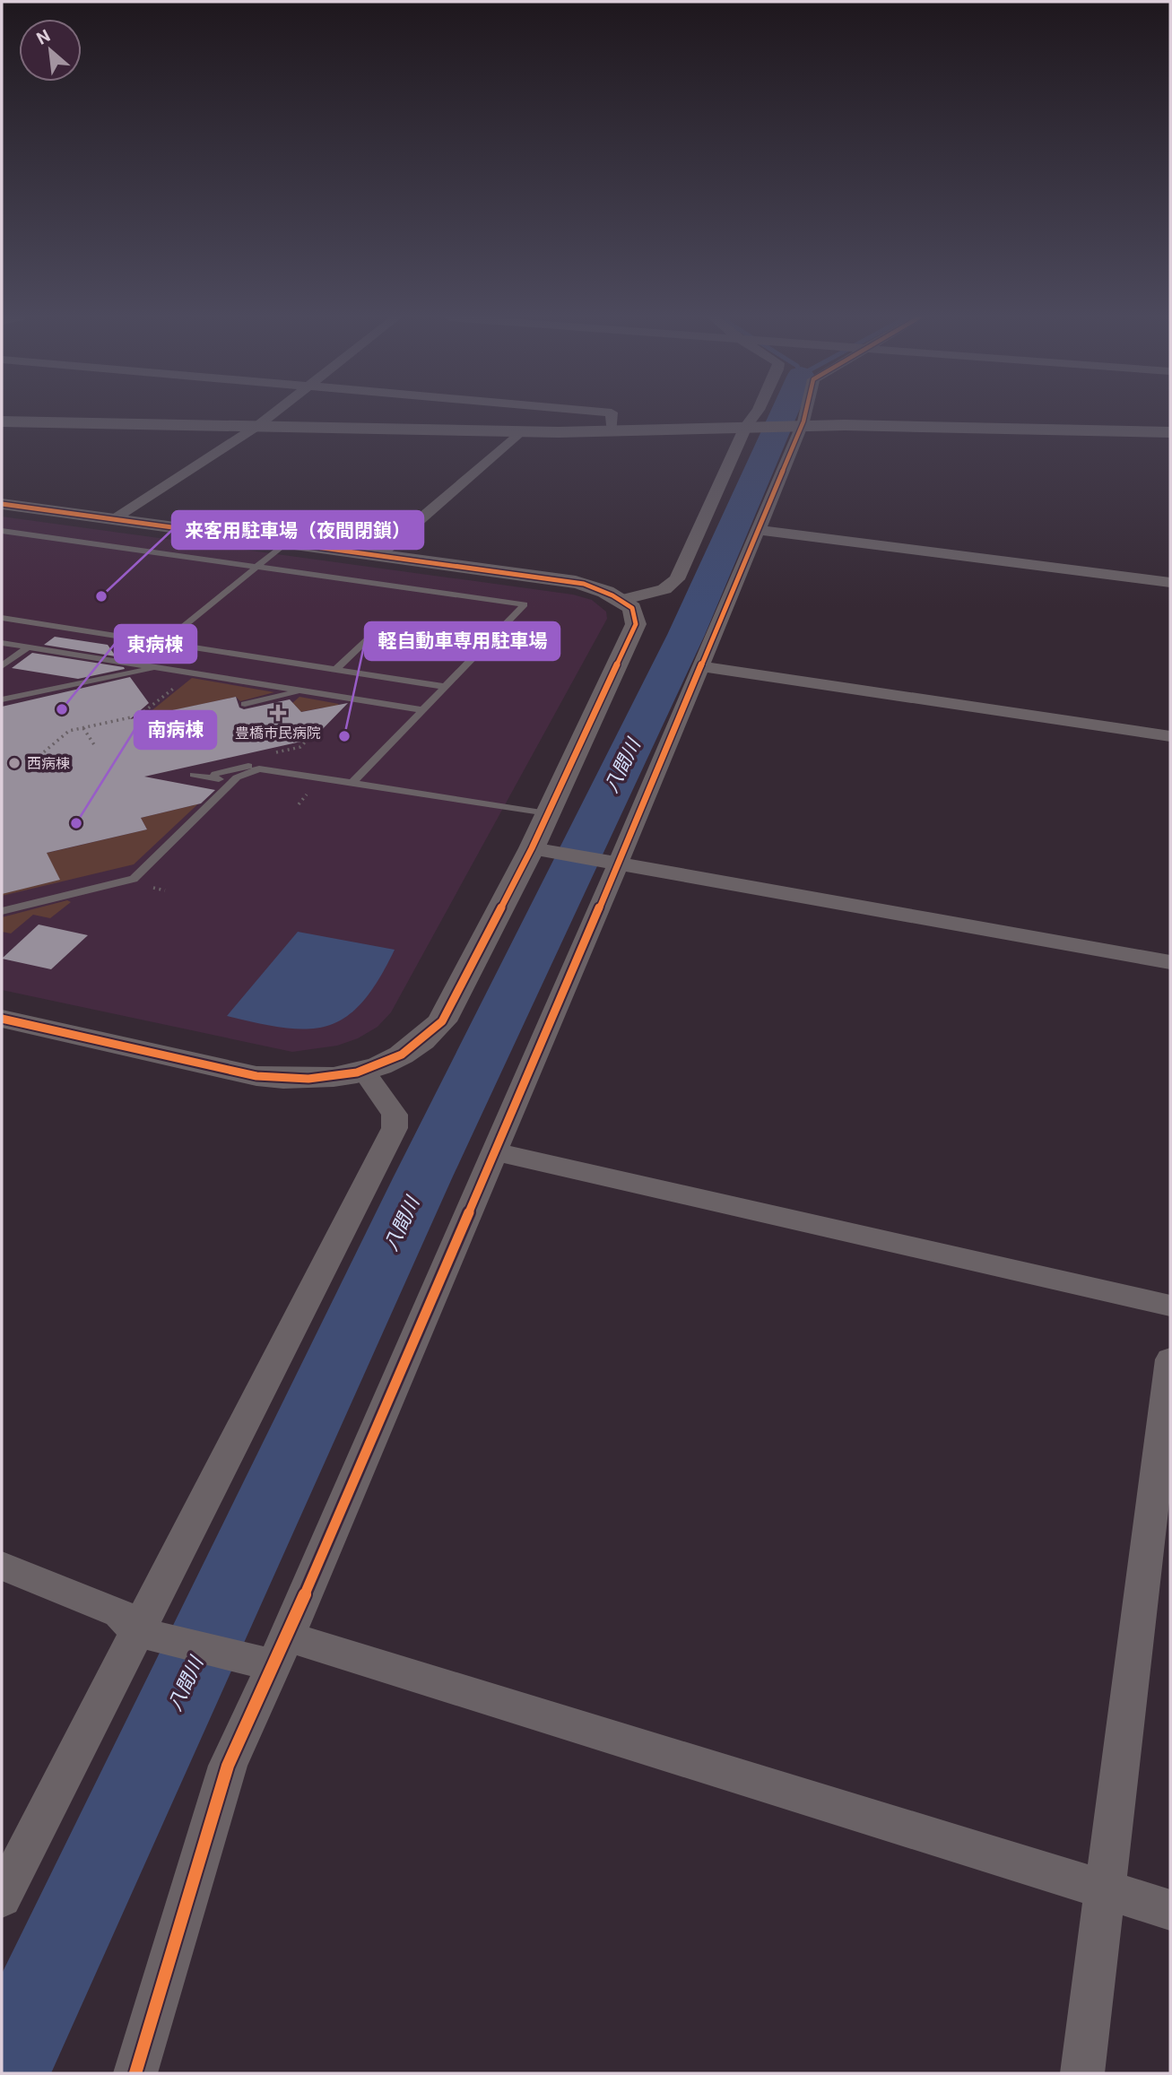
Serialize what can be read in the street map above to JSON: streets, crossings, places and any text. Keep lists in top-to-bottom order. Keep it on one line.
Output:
{"water":["八間川"],"places":{"other":["来客用駐車場（夜間閉鎖）","東病棟","軽自動車専用駐車場","西病棟","南病棟"],"health":["豊橋市民病院"]},"north":"top left"}
